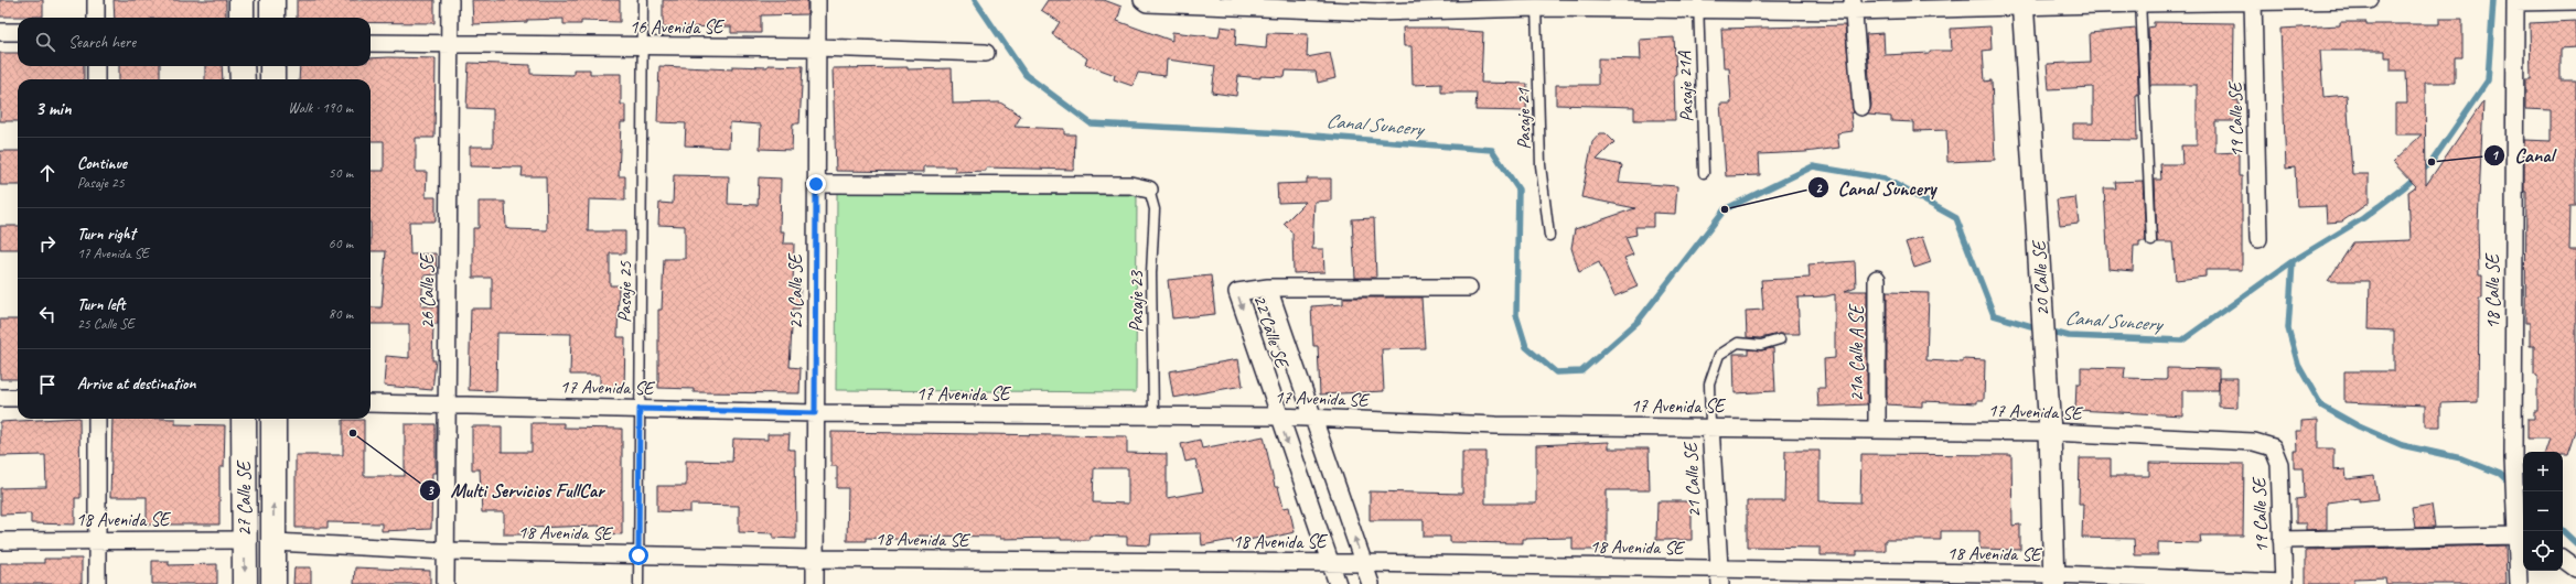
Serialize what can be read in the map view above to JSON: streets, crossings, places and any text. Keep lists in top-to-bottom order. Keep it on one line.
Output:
{"streets":{"main road":["27 Calle SE"],"street":["16 Avenida SE","19 Calle SE","20 Calle SE","26 Calle SE","25 Calle SE","18 Calle SE","22 Calle SE","21a Calle A SE","17 Avenida SE","21 Calle SE","18 Avenida SE"],"lane":["Pasaje 21A","Pasaje 21","Pasaje 25","Pasaje 23"]},"crossings":[["16 Avenida SE","26 Calle SE"],["16 Avenida SE","Pasaje 25"],["16 Avenida SE","25 Calle SE"],["19 Calle SE","17 Avenida SE"],["19 Calle SE","18 Avenida SE"],["20 Calle SE","17 Avenida SE"],["20 Calle SE","18 Avenida SE"],["26 Calle SE","17 Avenida SE"],["26 Calle SE","18 Avenida SE"],["Pasaje 25","17 Avenida SE"],["Pasaje 25","18 Avenida SE"],["25 Calle SE","17 Avenida SE"],["25 Calle SE","18 Avenida SE"],["Pasaje 23","17 Avenida SE"],["22 Calle SE","17 Avenida SE"],["22 Calle SE","18 Avenida SE"],["21a Calle A SE","17 Avenida SE"],["17 Avenida SE","21 Calle SE"],["21 Calle SE","18 Avenida SE"],["27 Calle SE","18 Avenida SE"]],"water":["Canal Suncery"],"places":["Canal","Canal Suncery","Multi Servicios FullCar"],"page":{"search":"Search here","heading":["3 min","Walk · 190 m"],"list":[["Continue","Pasaje 25","50 m"],["Turn right","17 Avenida SE","60 m"],["Turn left","25 Calle SE","80 m"],"Arrive at destination"],"map_buttons":["+","−"]}}
